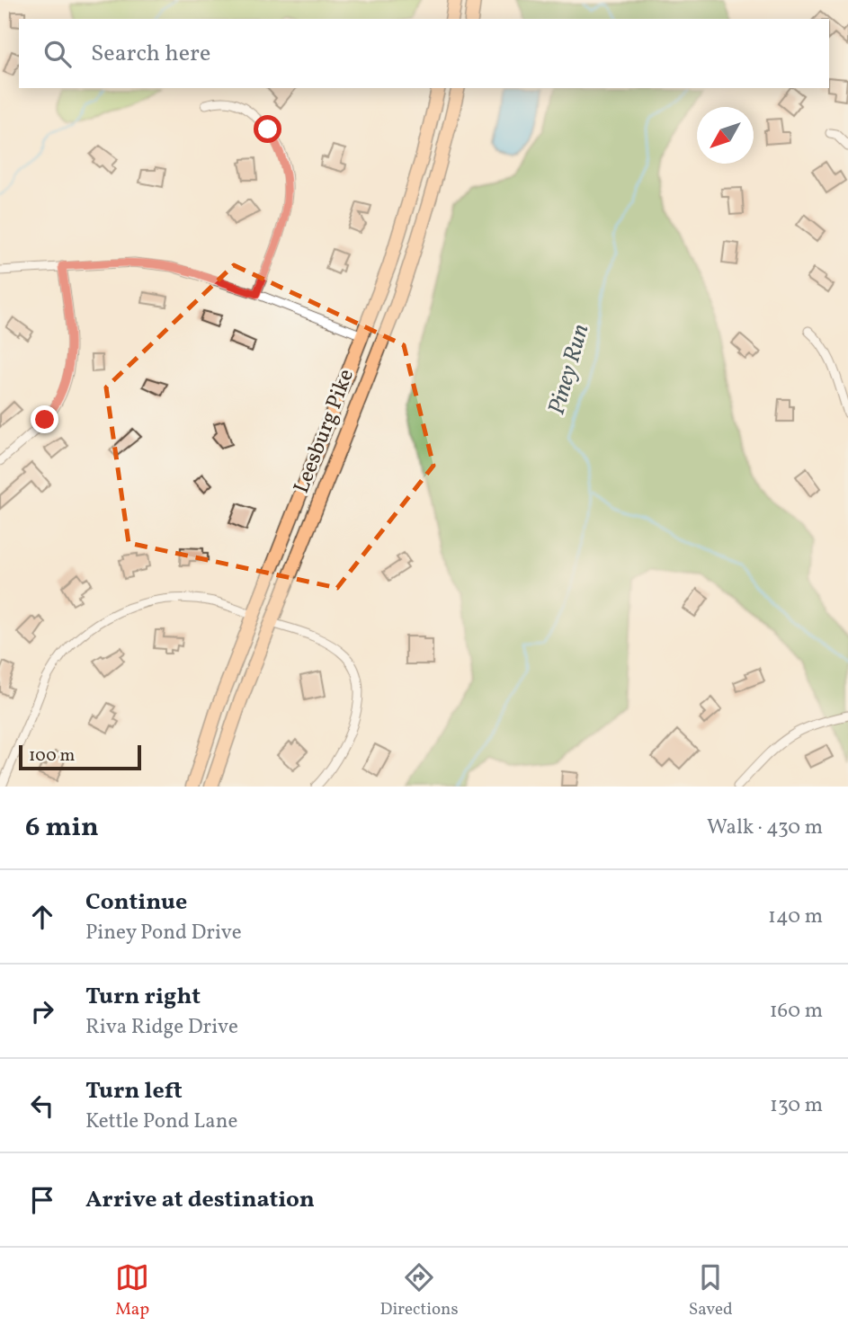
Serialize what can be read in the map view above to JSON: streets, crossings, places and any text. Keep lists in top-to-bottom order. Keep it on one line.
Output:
{"streets":{"highway":["Leesburg Pike"]},"water":["Piney Run"],"scale_bar":"100 m","north":"bottom left","page":{"search":"Search here","scale":"100 m","heading":["6 min","Walk · 430 m"],"list":[["Continue","Piney Pond Drive","140 m"],["Turn right","Riva Ridge Drive","160 m"],["Turn left","Kettle Pond Lane","130 m"],"Arrive at destination"],"nav":["Map","Directions","Saved"]}}
